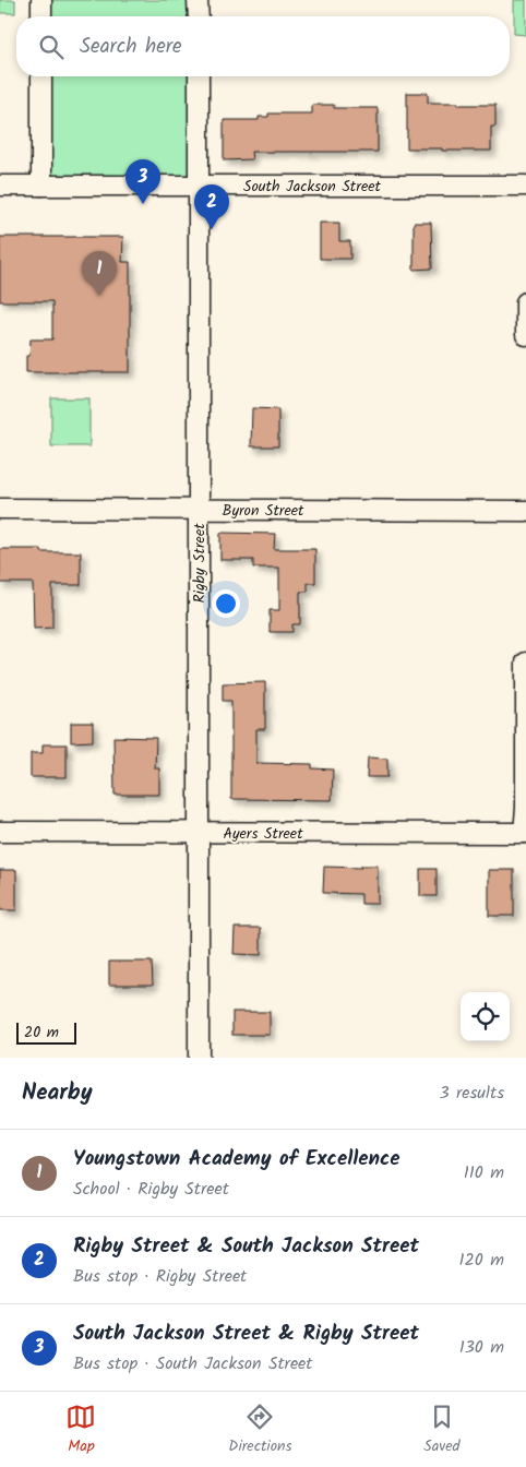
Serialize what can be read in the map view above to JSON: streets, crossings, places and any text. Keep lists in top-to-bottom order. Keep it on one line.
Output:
{"streets":{"street":["South Jackson Street","Byron Street","Rigby Street","Ayers Street"]},"crossings":[["South Jackson Street","Rigby Street"],["Byron Street","Rigby Street"],["Rigby Street","Ayers Street"]],"scale_bar":"20 m","page":{"search":"Search here","pins":["3","2","1"],"scale":"20 m","heading":["Nearby","3 results"],"list":[{"mark":"1","name":"Youngstown Academy of Excellence","note":"School · Rigby Street","value":"110 m"},{"mark":"2","name":"Rigby Street & South Jackson Street","note":"Bus stop · Rigby Street","value":"120 m"},{"mark":"3","name":"South Jackson Street & Rigby Street","note":"Bus stop · South Jackson Street","value":"130 m"}],"nav":["Map","Directions","Saved"]}}
